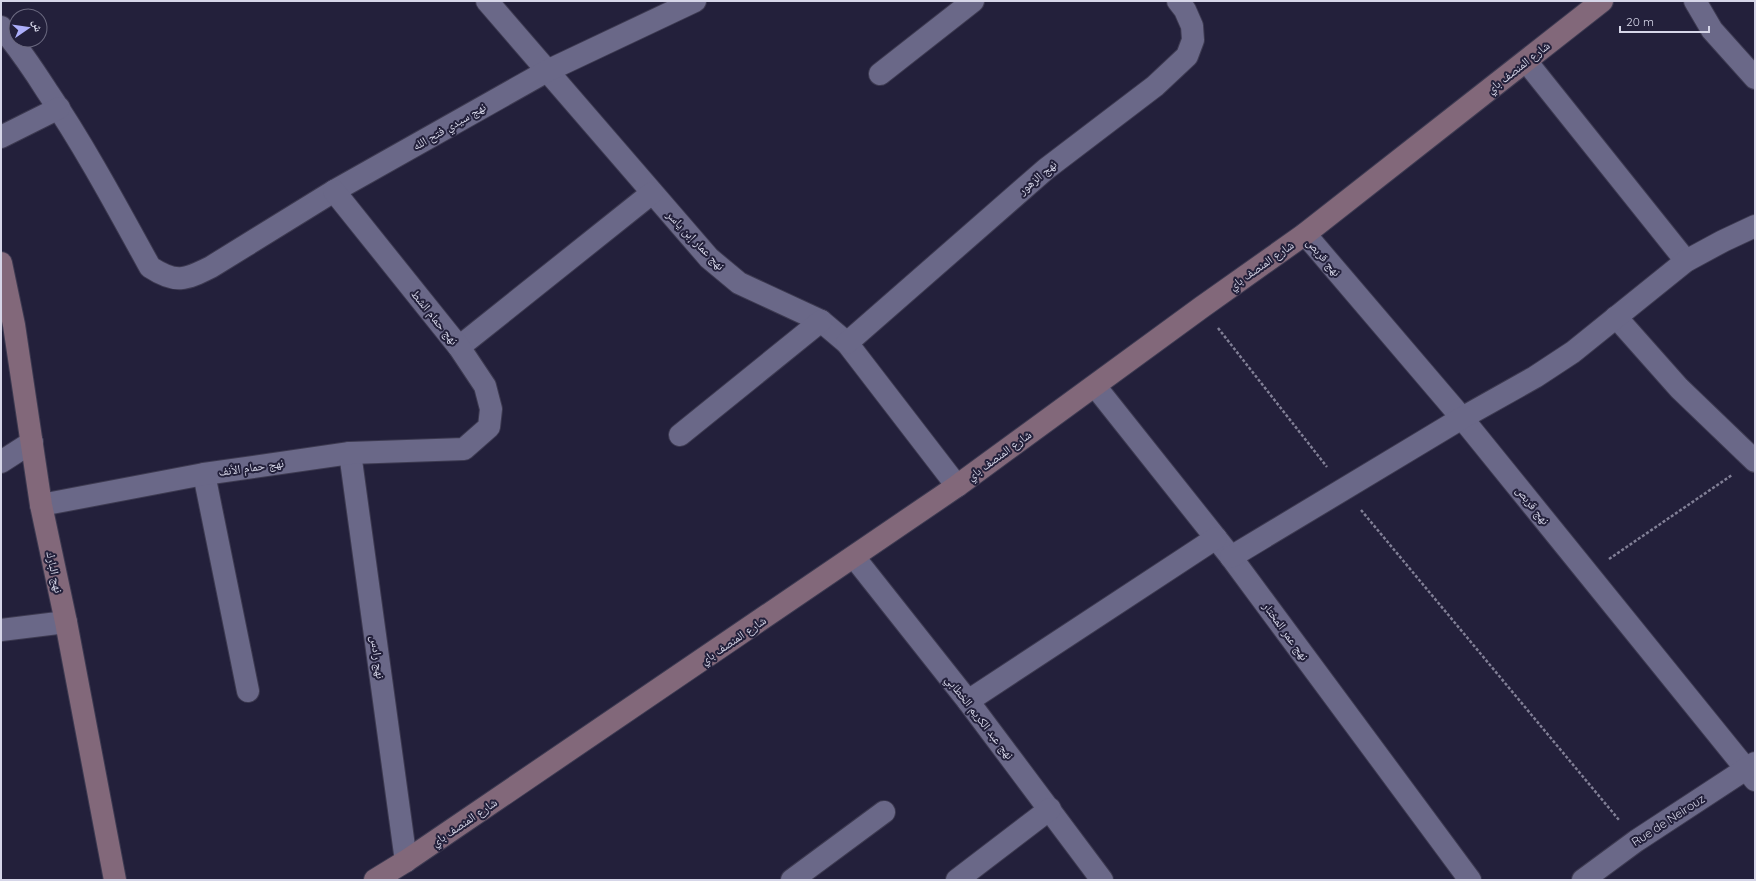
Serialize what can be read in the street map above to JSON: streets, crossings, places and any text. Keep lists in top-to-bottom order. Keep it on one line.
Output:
{"streets":{"street":["شارع المنصف باي","نهج سيدي فتح الله","نهج الزهور","نهج عمار إبن ياسر","نهج قربص","نهج حمام الشط","نهج حمام الأنف","نهج البارك","نهج عمر المختار","نهج رادس","نهج عبد الكريم الخطابي","Rue de Neirouz"]},"crossings":[["شارع المنصف باي","نهج عمار إبن ياسر"],["شارع المنصف باي","نهج قربص"],["شارع المنصف باي","نهج عمر المختار"],["شارع المنصف باي","نهج رادس"],["شارع المنصف باي","نهج عبد الكريم الخطابي"],["نهج سيدي فتح الله","نهج عمار إبن ياسر"],["نهج سيدي فتح الله","نهج حمام الشط"],["نهج الزهور","نهج عمار إبن ياسر"],["نهج قربص","Rue de Neirouz"],["نهج حمام الشط","نهج حمام الأنف"],["نهج حمام الأنف","نهج البارك"],["نهج حمام الأنف","نهج رادس"]],"scale_bar":"20 m","north":"right"}
